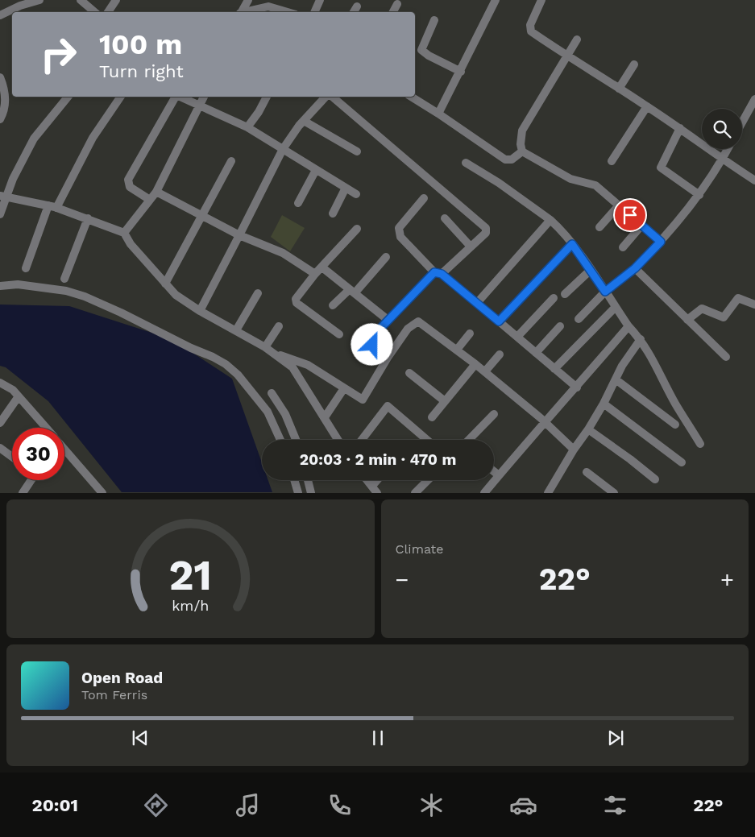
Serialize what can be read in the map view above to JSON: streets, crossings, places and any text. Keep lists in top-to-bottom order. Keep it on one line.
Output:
{"page":{"turn":["100 m","Turn right"],"limit":"30","trip":"20:03 · 2 min · 470 m","tile":"Climate","heat":["−","22°","+"],"song":["Open Road","Tom Ferris"],"tabs":["20:01","22°"],"gauge":["21","km/h"]}}
